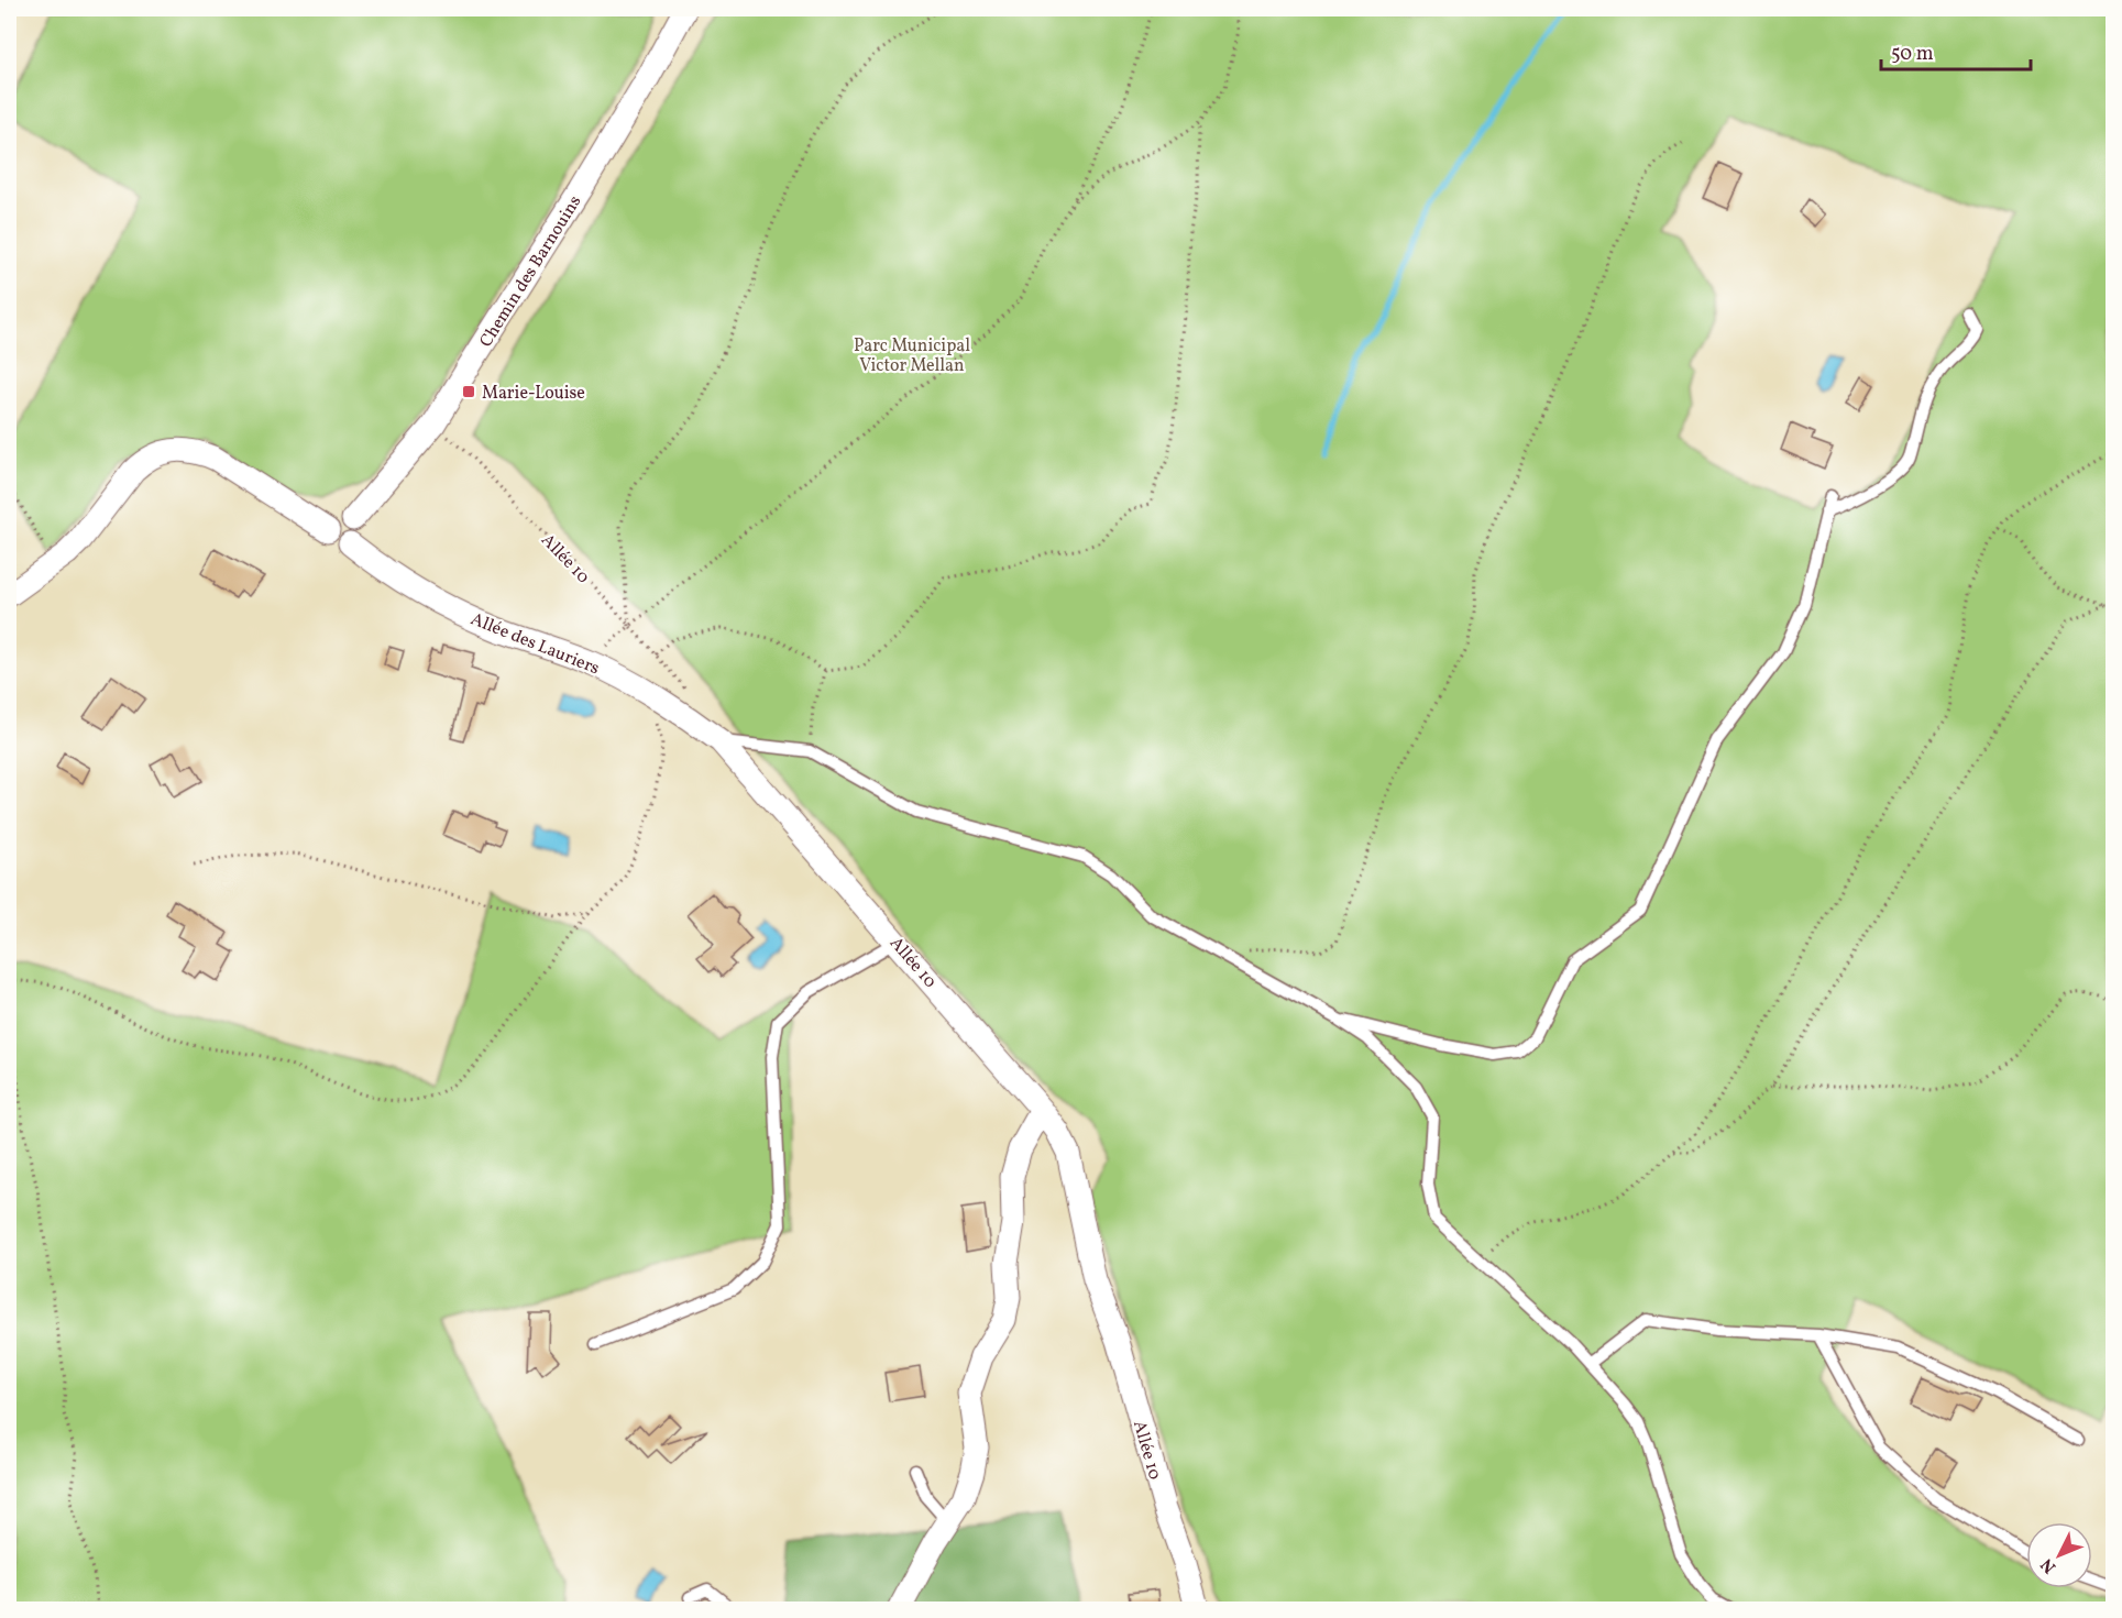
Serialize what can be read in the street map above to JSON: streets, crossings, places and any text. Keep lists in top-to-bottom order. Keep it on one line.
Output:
{"streets":{"street":["Chemin des Barnouins","Allée 10","Allée des Lauriers"]},"crossings":[["Chemin des Barnouins","Allée 10"],["Chemin des Barnouins","Allée des Lauriers"],["Allée 10","Allée des Lauriers"]],"parks":["Parc Municipal Victor Mellan"],"places":{"transit":["Marie-Louise"]},"scale_bar":"50 m","north":"bottom left"}
